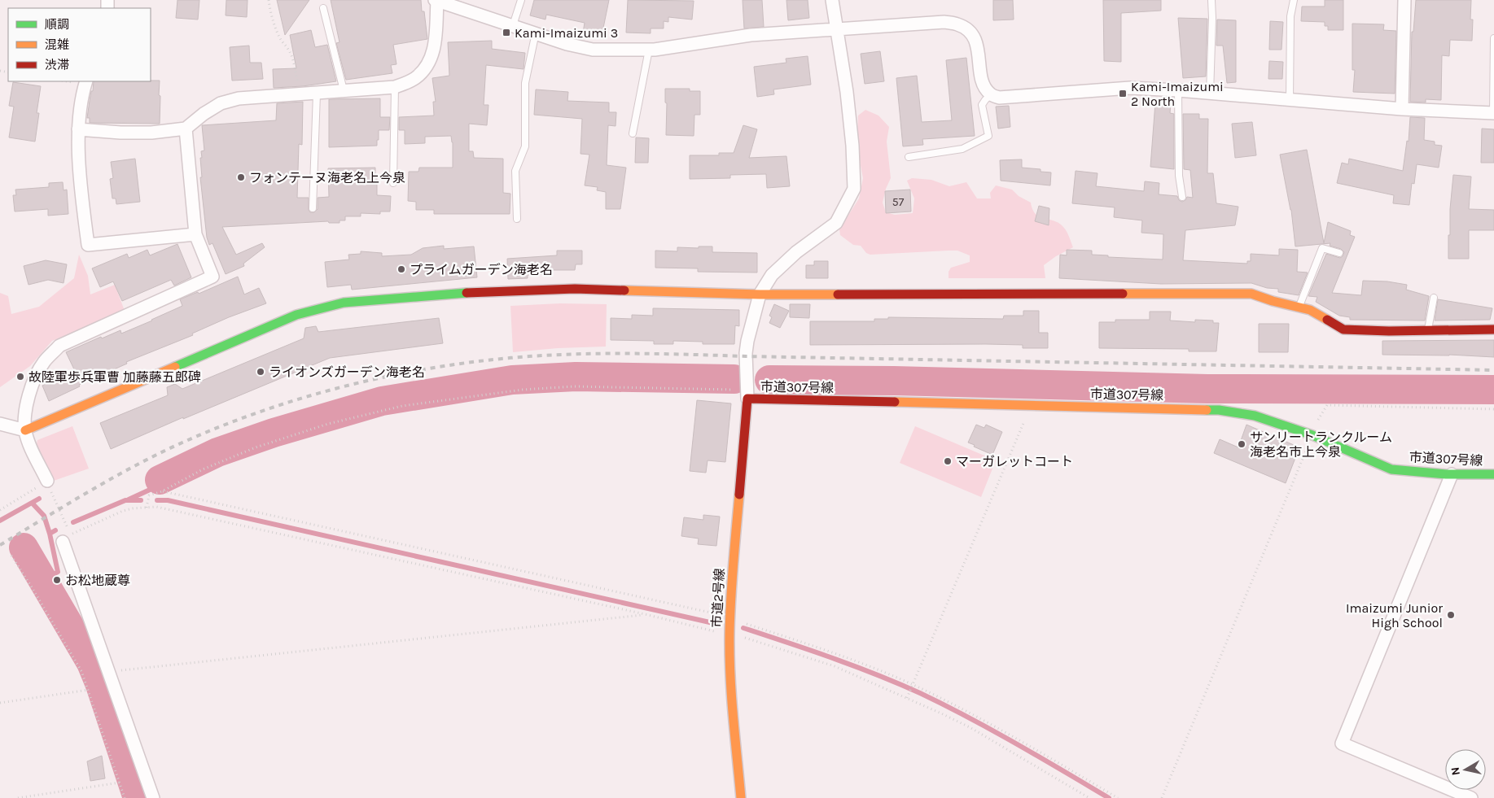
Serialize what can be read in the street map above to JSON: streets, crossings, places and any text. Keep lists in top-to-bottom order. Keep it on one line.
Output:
{"streets":{"street":["市道307号線","市道2号線"]},"crossings":[["市道307号線","市道2号線"]],"places":{"transit":["Kami-Imaizumi 3","Kami-Imaizumi 2 North"],"other":["フォンテーヌ海老名上今泉","プライムガーデン海老名","ライオンズガーデン海老名","故陸軍歩兵軍曹 加藤藤五郎碑","サンリートランクルーム 海老名市上今泉","マーガレットコート","お松地蔵尊","Imaizumi Junior High School"]},"house_numbers":["57"],"legend":["順調","混雑","渋滞"],"north":"left"}
